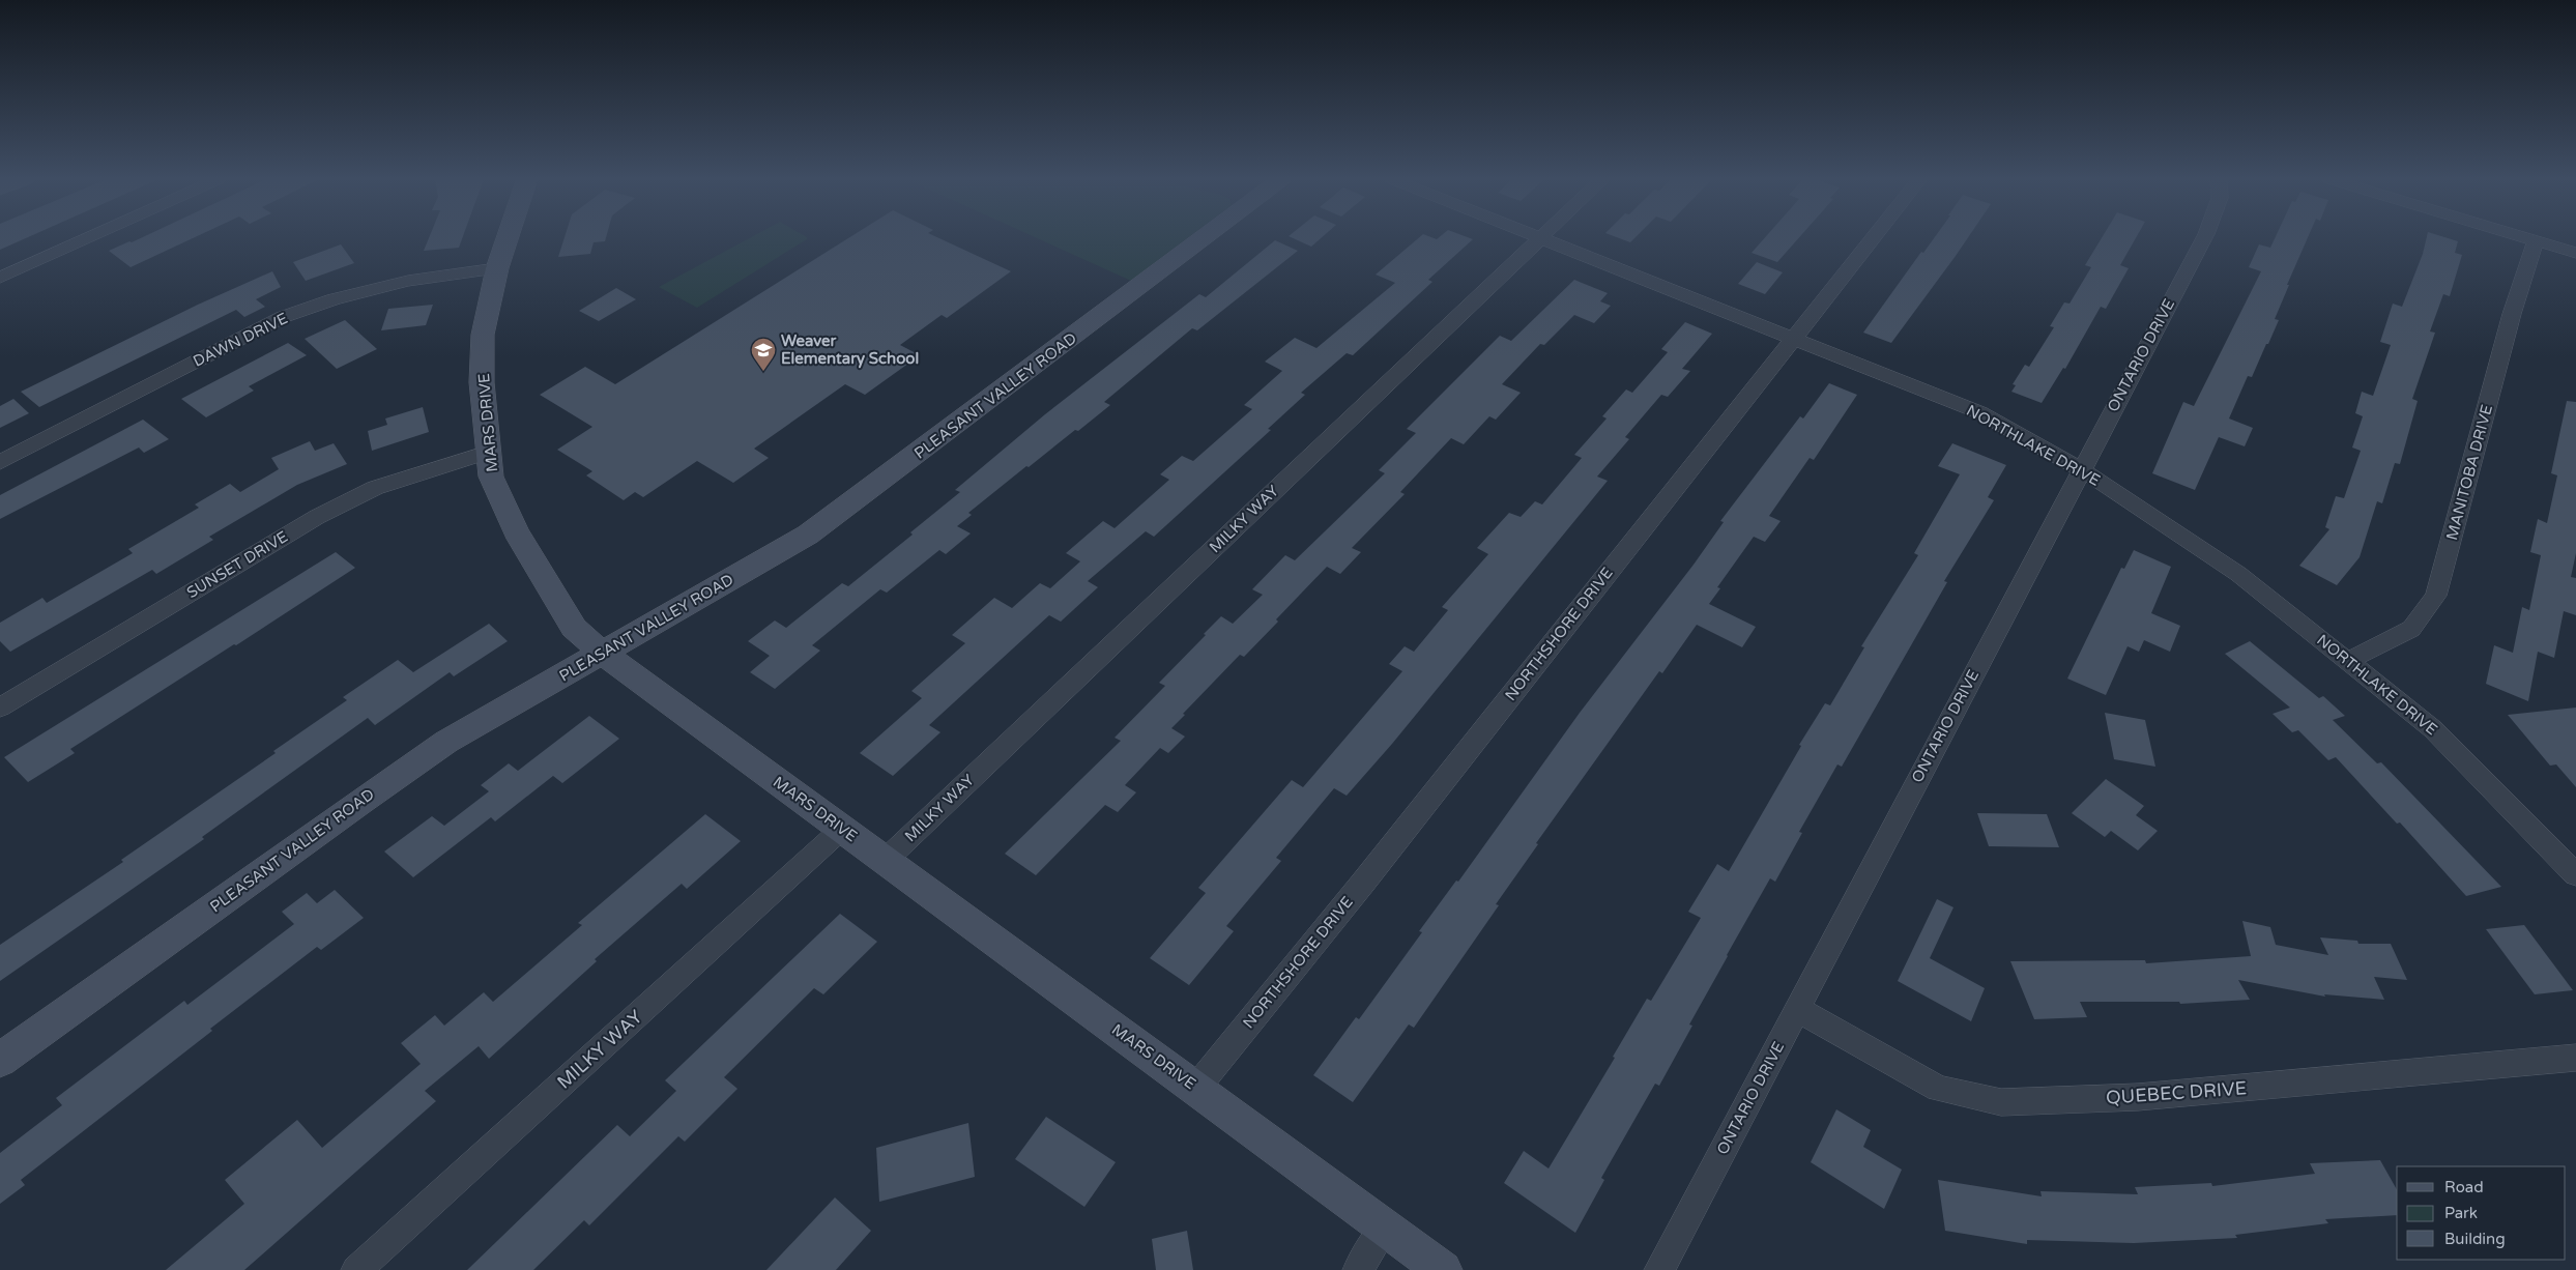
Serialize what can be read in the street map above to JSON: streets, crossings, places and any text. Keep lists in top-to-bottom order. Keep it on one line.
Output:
{"streets":{"street":["DAWN DRIVE","ONTARIO DRIVE","PLEASANT VALLEY ROAD","MARS DRIVE","NORTHLAKE DRIVE","MANITOBA DRIVE","MILKY WAY","SUNSET DRIVE","NORTHSHORE DRIVE","QUEBEC DRIVE"]},"crossings":[["DAWN DRIVE","MARS DRIVE"],["ONTARIO DRIVE","NORTHLAKE DRIVE"],["ONTARIO DRIVE","QUEBEC DRIVE"],["PLEASANT VALLEY ROAD","MARS DRIVE"],["MARS DRIVE","MILKY WAY"],["MARS DRIVE","SUNSET DRIVE"],["MARS DRIVE","NORTHSHORE DRIVE"],["NORTHLAKE DRIVE","MANITOBA DRIVE"],["NORTHLAKE DRIVE","NORTHSHORE DRIVE"]],"places":{"school or university":["Weaver Elementary School"]},"legend":["Road","Park","Building"]}
